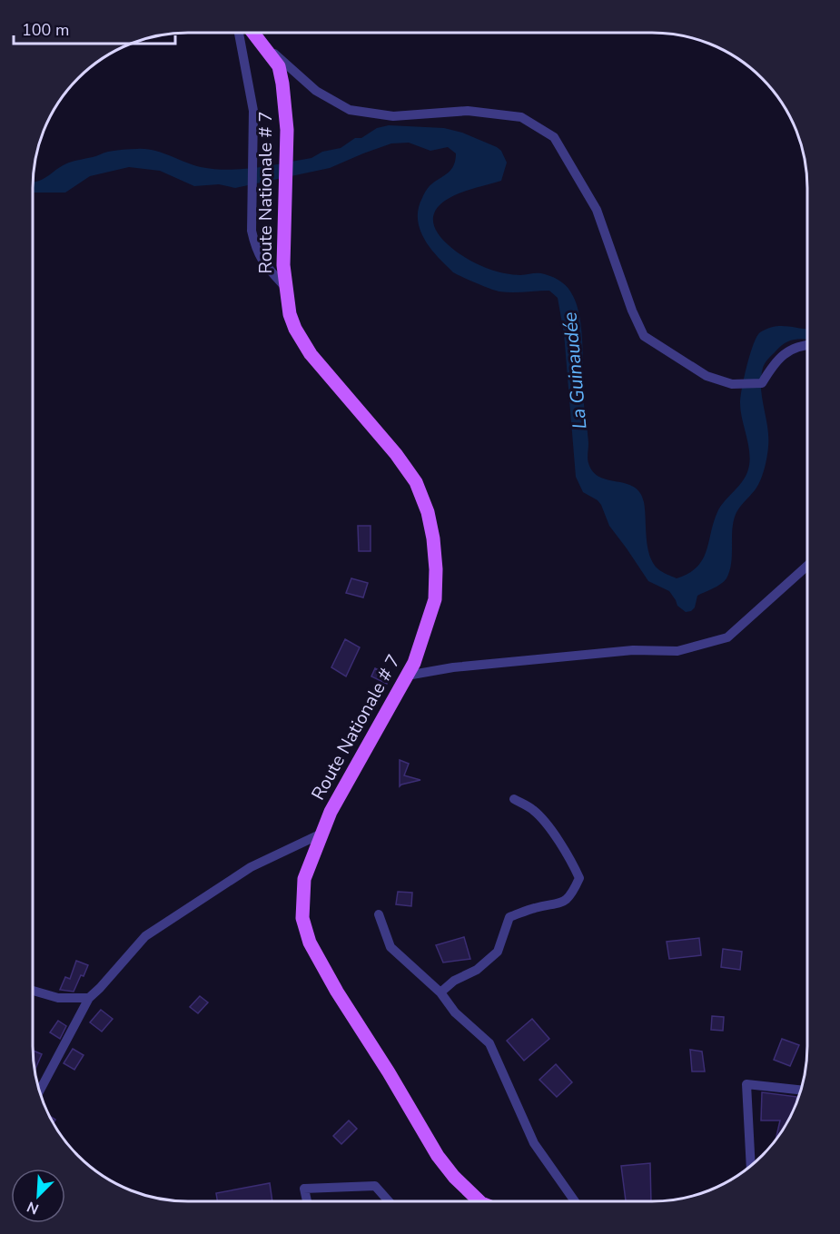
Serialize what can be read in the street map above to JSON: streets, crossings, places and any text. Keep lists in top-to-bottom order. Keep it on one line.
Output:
{"streets":{"main road":["Route Nationale # 7"]},"water":["La Guinaudée"],"scale_bar":"100 m","north":"bottom left"}
